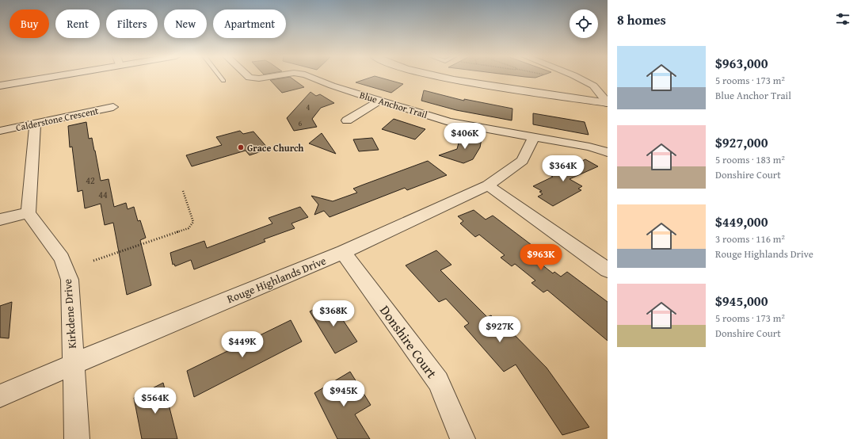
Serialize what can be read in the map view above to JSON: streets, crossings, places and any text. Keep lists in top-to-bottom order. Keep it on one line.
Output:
{"streets":{"street":["Blue Anchor Trail","Calderstone Crescent","Rouge Highlands Drive","Kirkdene Drive","Donshire Court"]},"crossings":[["Blue Anchor Trail","Rouge Highlands Drive"],["Rouge Highlands Drive","Kirkdene Drive"],["Rouge Highlands Drive","Donshire Court"]],"places":["Grace Church"],"house_numbers":["4","6","42","44"],"page":{"heading":"8 homes","chip":["Buy","Rent","Filters","New","Apartment"],"list":[{"name":"$963,000","note":"5 rooms · 173 m² · Blue Anchor Trail"},{"name":"$927,000","note":"5 rooms · 183 m² · Donshire Court"},{"name":"$449,000","note":"3 rooms · 116 m² · Rouge Highlands Drive"},{"name":"$945,000","note":"5 rooms · 173 m² · Donshire Court"}],"price":["$406K","$364K","$963K","$368K","$927K","$449K","$945K","$564K"]}}
